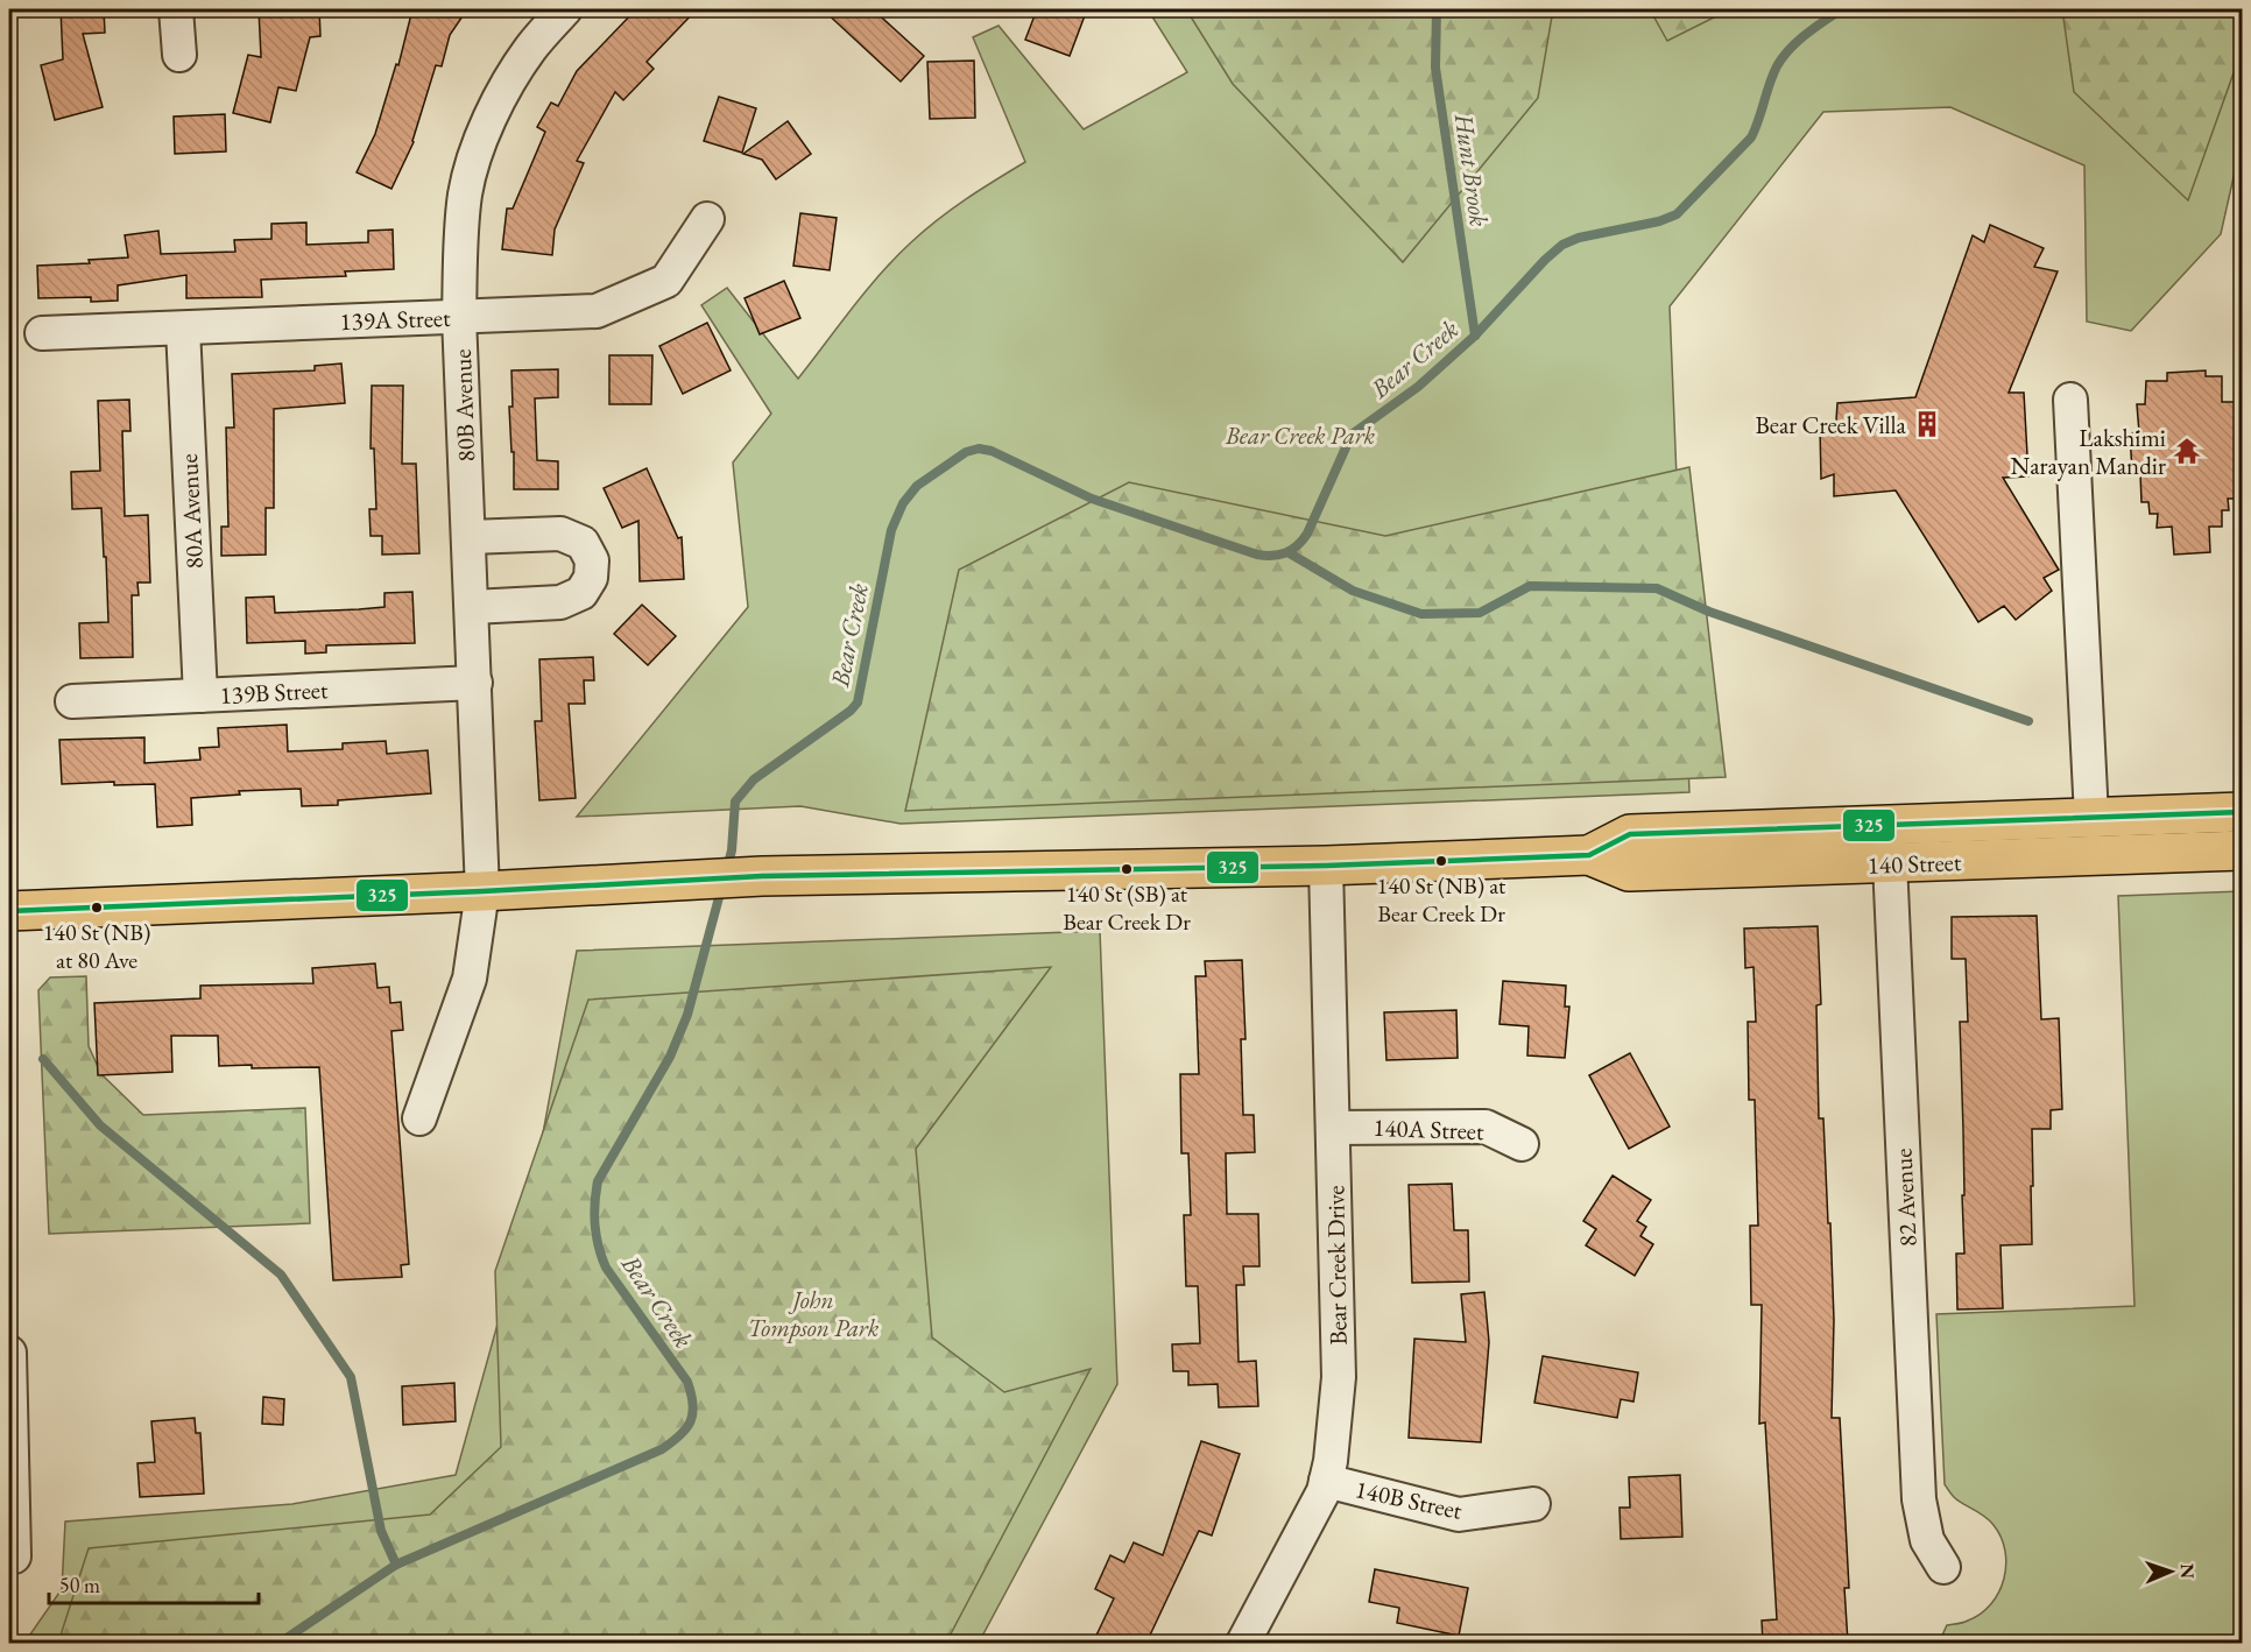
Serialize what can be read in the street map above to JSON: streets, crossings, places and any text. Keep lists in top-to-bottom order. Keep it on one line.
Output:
{"streets":{"main road":["140 Street"],"street":["139A Street","80B Avenue","80A Avenue","139B Street","140A Street","82 Avenue","Bear Creek Drive","140B Street"]},"crossings":[["139A Street","80B Avenue"],["139A Street","80A Avenue"],["80B Avenue","139B Street"],["80B Avenue","140 Street"],["80A Avenue","139B Street"],["140 Street","82 Avenue"],["140 Street","Bear Creek Drive"],["140A Street","Bear Creek Drive"],["Bear Creek Drive","140B Street"]],"water":["Hunt Brook","Bear Creek"],"parks":["Bear Creek Park","John Tompson Park"],"places":{"building":["Bear Creek Villa"],"temple":["Lakshimi Narayan Mandir"],"other":["140 St (NB) at Bear Creek Dr","140 St (SB) at Bear Creek Dr","140 St (NB) at 80 Ave"]},"lines":["transit line 325"],"scale_bar":"50 m","north":"right"}
